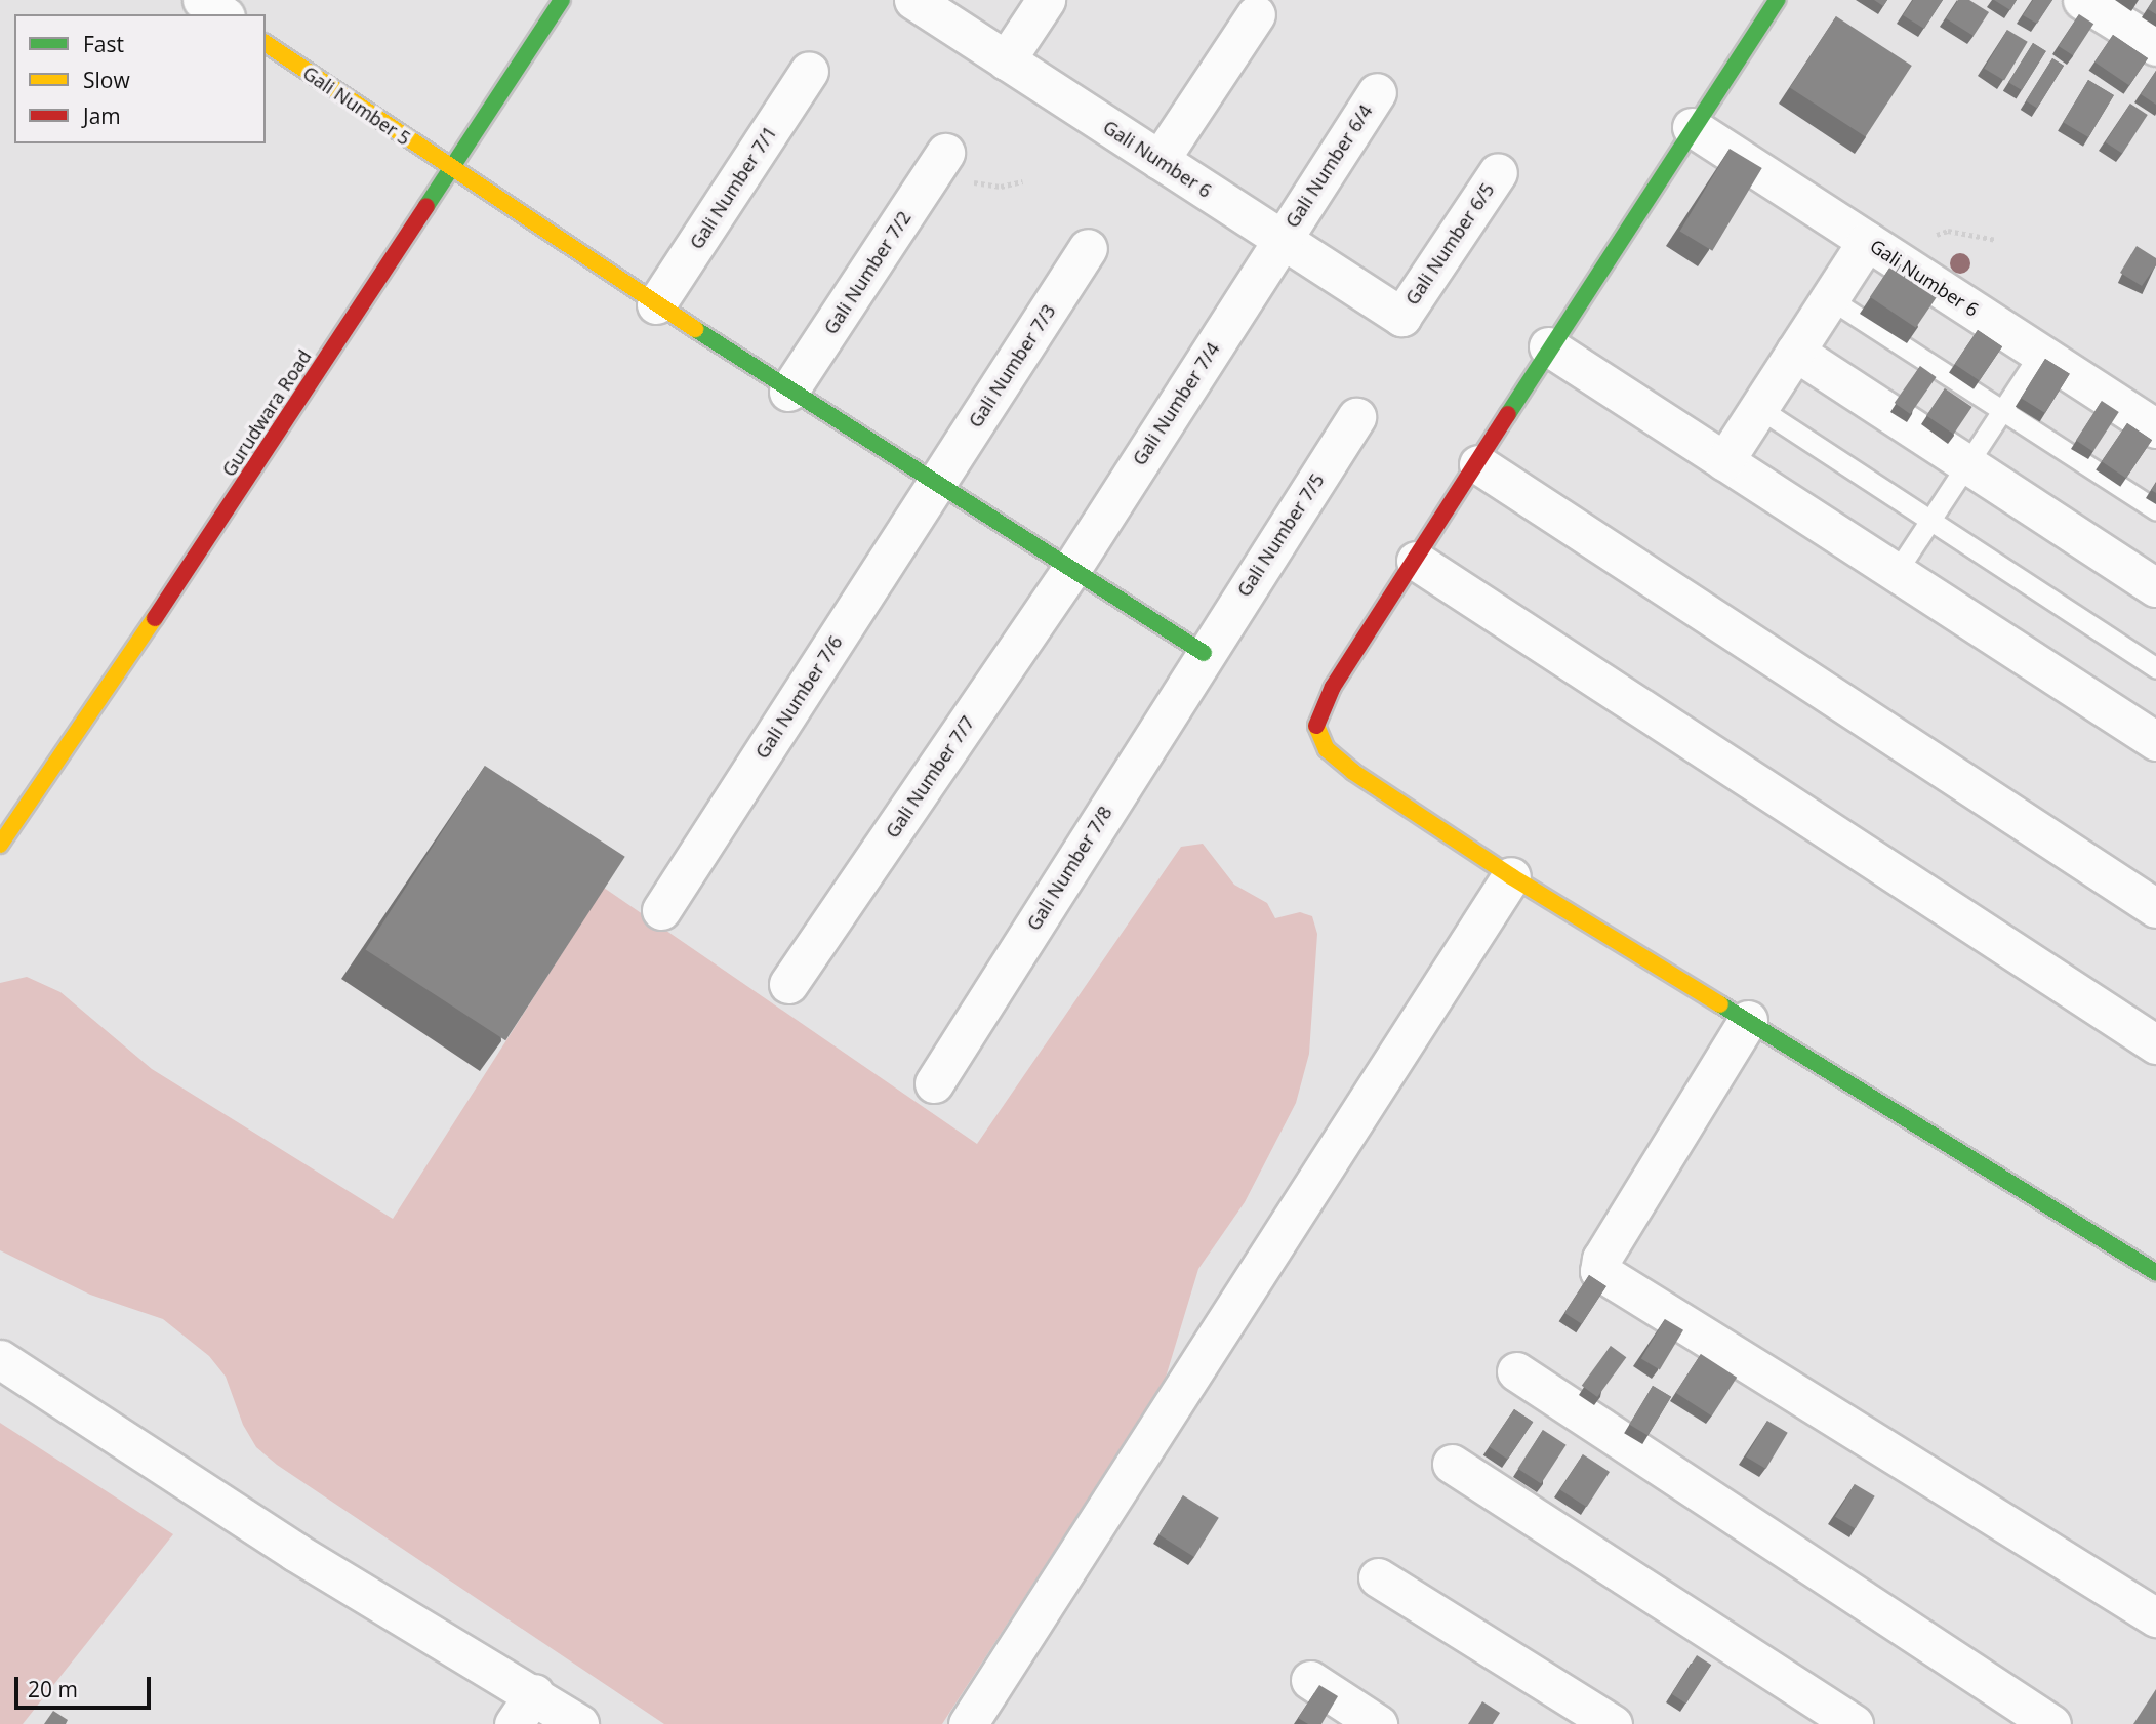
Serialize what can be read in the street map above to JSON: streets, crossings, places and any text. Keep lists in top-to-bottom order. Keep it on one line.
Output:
{"streets":{"street":["Gali Number 5","Gali Number 6","Gali Number 6/4","Gali Number 7/1","Gali Number 6/5","Gali Number 7/2","Gali Number 7/3","Gali Number 7/4","Gurudwara Road","Gali Number 7/5","Gali Number 7/6","Gali Number 7/7","Gali Number 7/8"]},"crossings":[["Gali Number 5","Gali Number 7/1"],["Gali Number 5","Gali Number 7/2"],["Gali Number 5","Gali Number 7/3"],["Gali Number 5","Gali Number 7/4"],["Gali Number 5","Gurudwara Road"],["Gali Number 5","Gali Number 7/5"],["Gali Number 5","Gali Number 7/6"],["Gali Number 5","Gali Number 7/7"],["Gali Number 5","Gali Number 7/8"],["Gali Number 6","Gali Number 6/4"],["Gali Number 6","Gali Number 6/5"],["Gali Number 6","Gali Number 7/4"],["Gali Number 6/4","Gali Number 7/4"],["Gali Number 7/3","Gali Number 7/6"],["Gali Number 7/4","Gali Number 7/7"],["Gali Number 7/5","Gali Number 7/8"]],"legend":["Fast","Slow","Jam"],"scale_bar":"20 m"}
